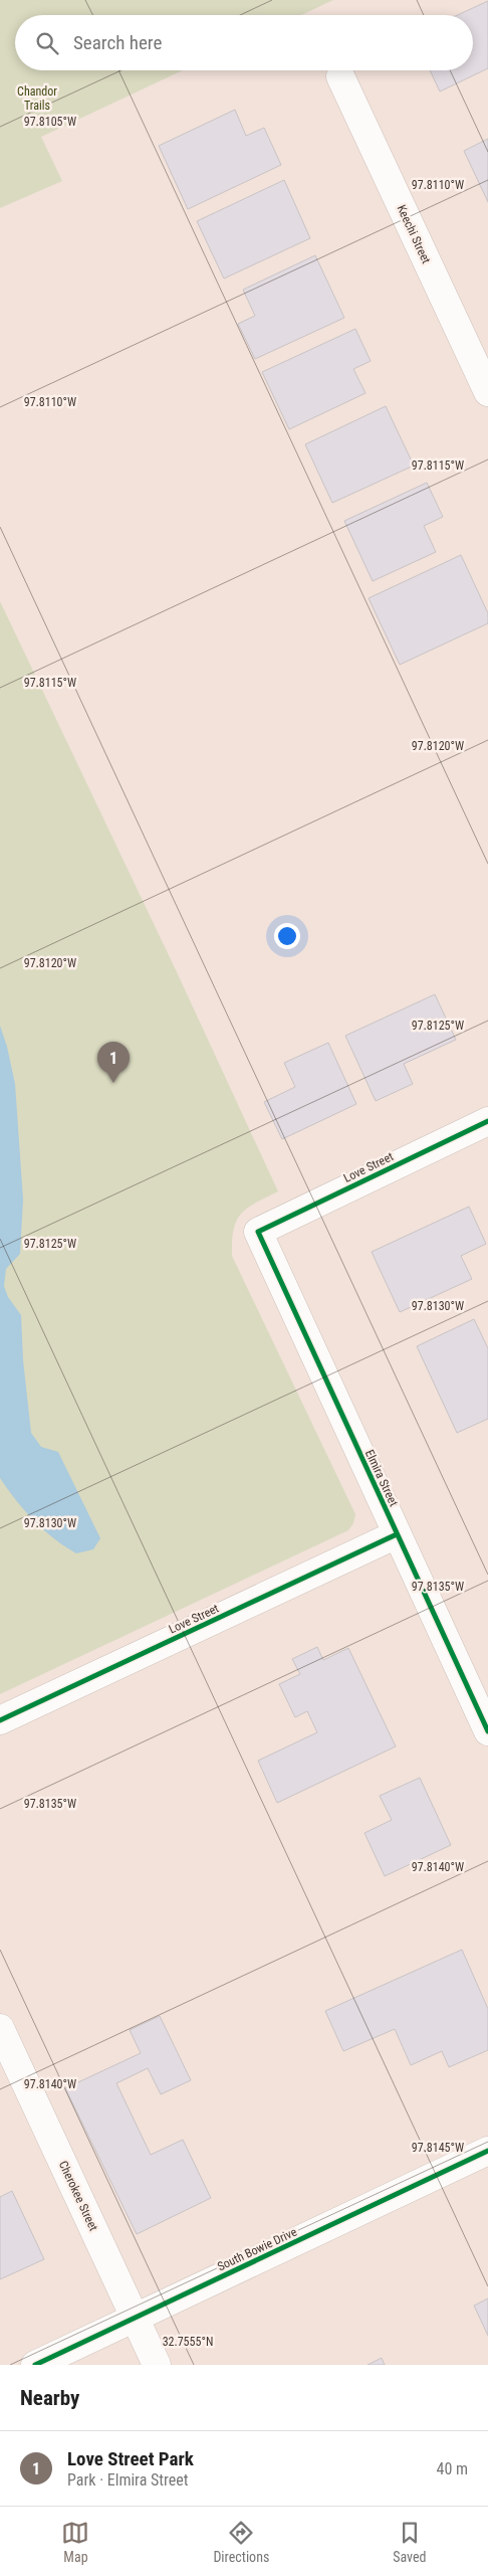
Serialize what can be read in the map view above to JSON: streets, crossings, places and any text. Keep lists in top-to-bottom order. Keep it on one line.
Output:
{"streets":{"street":["Keechi Street","Love Street","Elmira Street","Cherokee Street","South Bowie Drive"]},"crossings":[["Love Street","Elmira Street"],["Cherokee Street","South Bowie Drive"]],"parks":["Chandor Trails"],"page":{"search":"Search here","pins":"1","heading":"Nearby","list":[{"mark":"1","name":"Love Street Park","note":"Park · Elmira Street","value":"40 m"}],"nav":["Map","Directions","Saved"]},"coordinates":["97.8105°W","97.8110°W","97.8115°W","97.8120°W","97.8125°W","97.8130°W","97.8135°W","97.8140°W","97.8145°W","32.7555°N"]}
